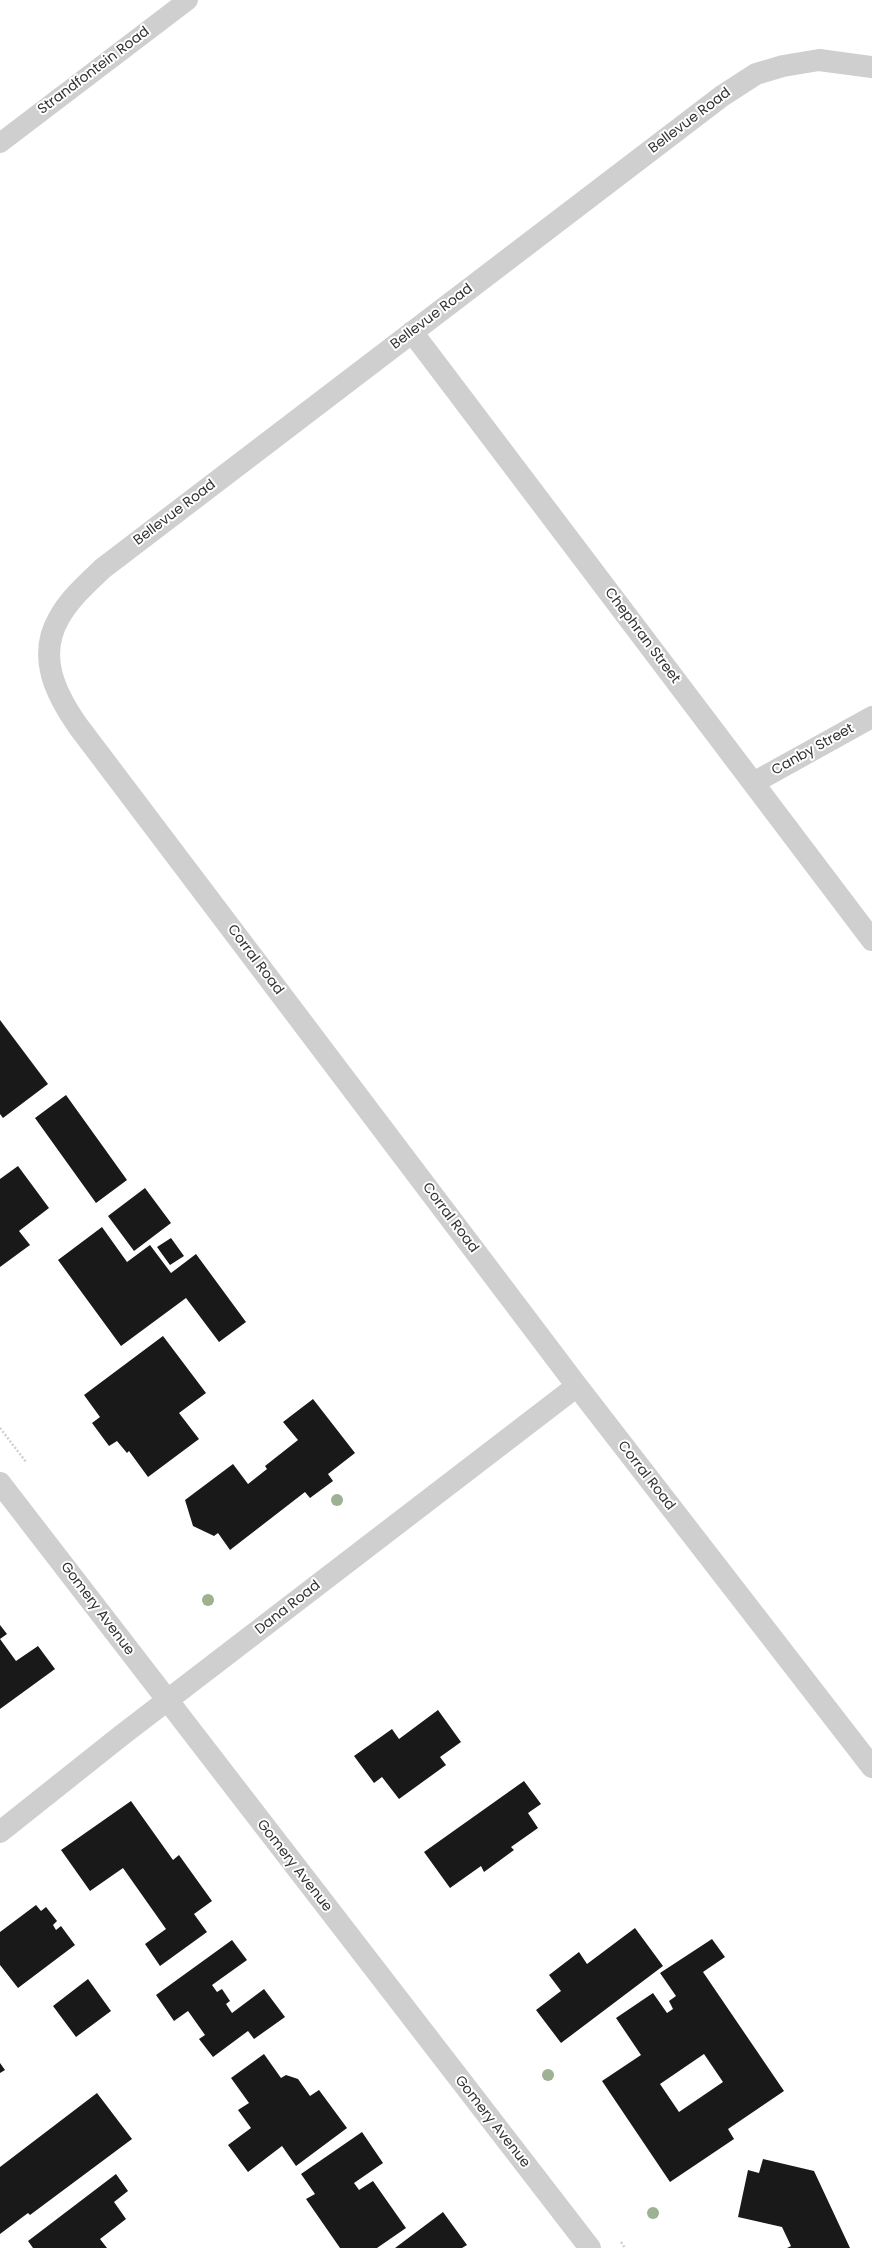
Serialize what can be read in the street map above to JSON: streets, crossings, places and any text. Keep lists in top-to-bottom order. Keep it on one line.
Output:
{"streets":{"street":["Bellevue Road","Chephran Street","Canby Street","Corral Road","Dana Road","Gomery Avenue"],"lane":["Strandfontein Road"]},"crossings":[["Bellevue Road","Chephran Street"],["Bellevue Road","Corral Road"],["Chephran Street","Canby Street"],["Corral Road","Dana Road"],["Dana Road","Gomery Avenue"]]}
